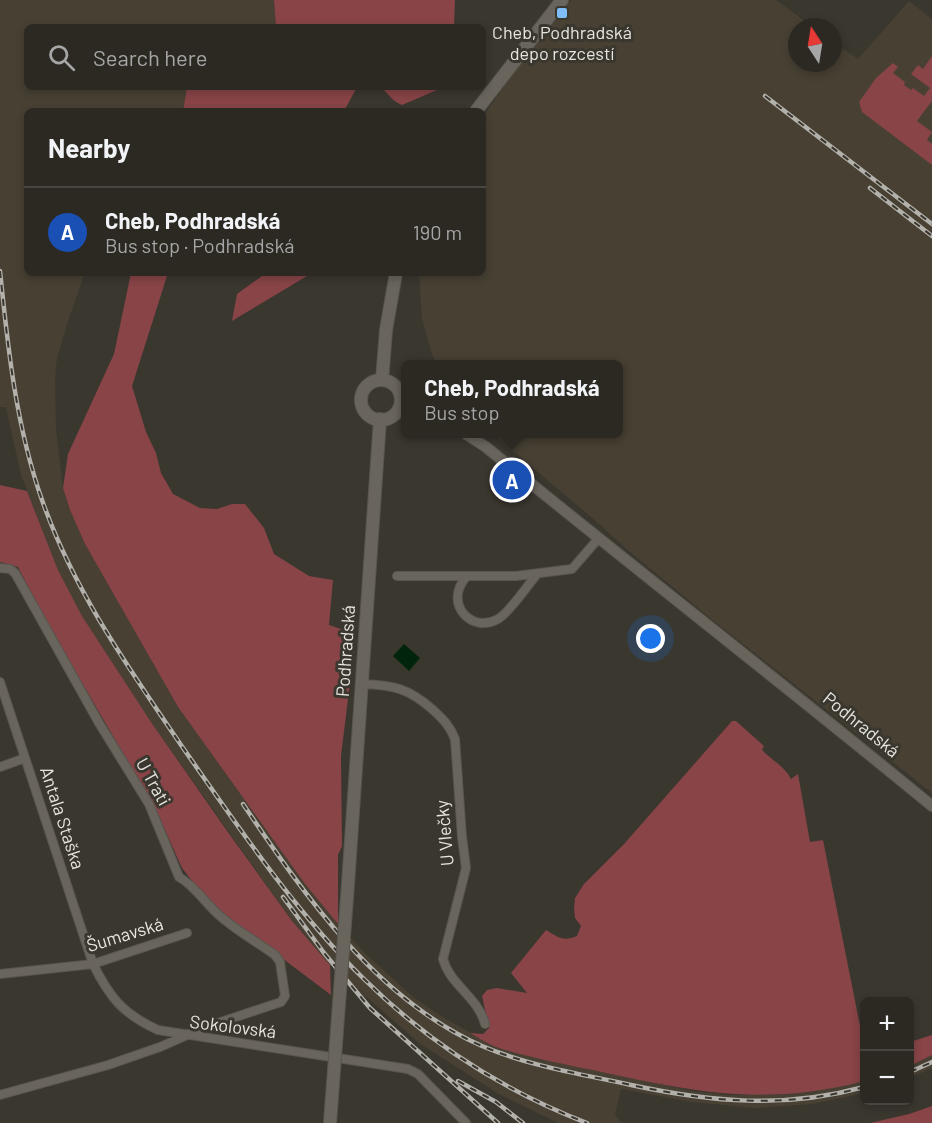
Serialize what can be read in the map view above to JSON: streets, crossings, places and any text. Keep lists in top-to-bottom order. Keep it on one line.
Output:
{"streets":{"main road":["Podhradská"],"street":["U Trati","Antala Staška","U Vlečky","Šumavská","Sokolovská"]},"crossings":[["Podhradská","U Vlečky"],["U Trati","Antala Staška"],["U Trati","Sokolovská"],["Antala Staška","Šumavská"],["Antala Staška","Sokolovská"]],"places":{"transit":["Cheb, Podhradská depo rozcestí"]},"north":"top","page":{"search":"Search here","heading":"Nearby","list":[{"mark":"A","name":"Cheb, Podhradská","note":"Bus stop · Podhradská","value":"190 m"}],"popup":["Cheb, Podhradská","Bus stop"],"pins":"A","map_buttons":["+","−"]}}
